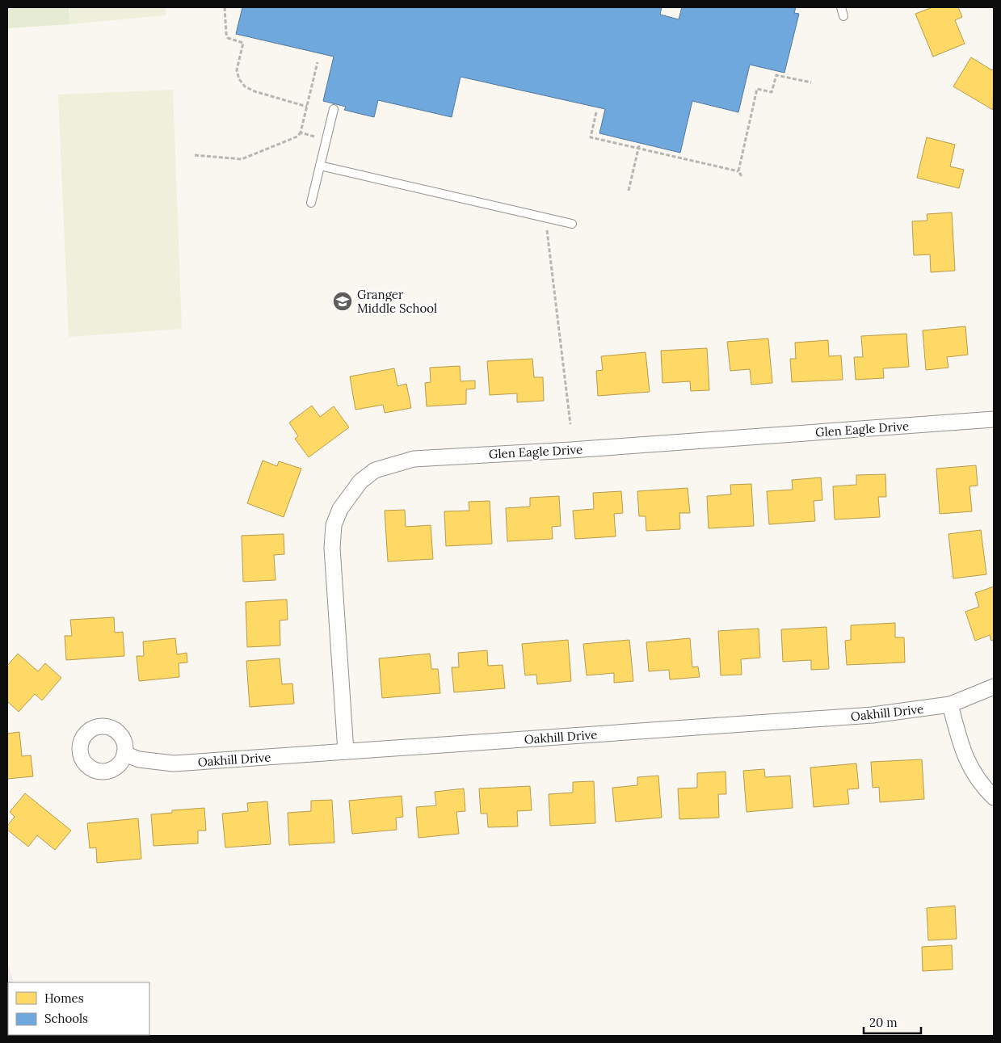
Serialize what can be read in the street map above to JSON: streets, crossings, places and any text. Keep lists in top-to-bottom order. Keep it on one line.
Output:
{"streets":{"street":["Glen Eagle Drive","Oakhill Drive"]},"crossings":[["Glen Eagle Drive","Oakhill Drive"]],"places":{"school or university":["Granger Middle School"]},"legend":["Homes","Schools"],"scale_bar":"20 m"}
